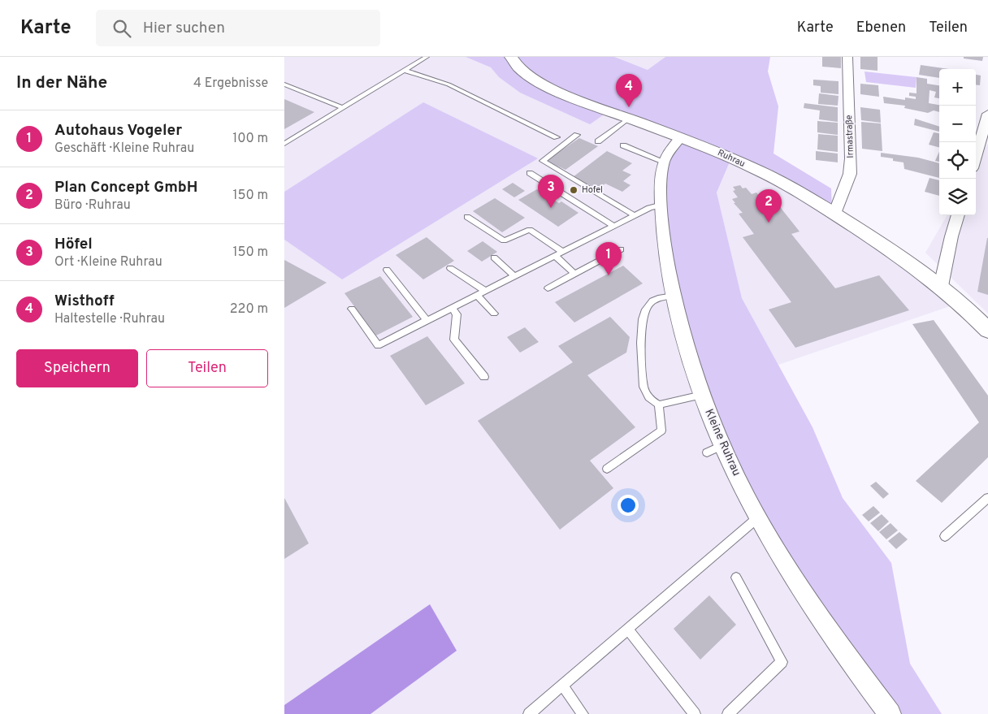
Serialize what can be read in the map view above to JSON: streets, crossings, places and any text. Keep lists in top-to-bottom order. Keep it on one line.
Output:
{"streets":{"street":["Irmastraße","Ruhrau","Kleine Ruhrau"]},"crossings":[["Irmastraße","Ruhrau"],["Ruhrau","Kleine Ruhrau"]],"places":["Hofel"],"page":{"header":"Karte","search":"Hier suchen","nav":["Karte","Ebenen","Teilen"],"heading":["In der Nähe","4 Ergebnisse"],"map_buttons":["+","−"],"pins":["4","3","2","1"],"list":[{"mark":"1","name":"Autohaus Vogeler","note":"Geschäft · Kleine Ruhrau","value":"100 m"},{"mark":"2","name":"Plan Concept GmbH","note":"Büro · Ruhrau","value":"150 m"},{"mark":"3","name":"Höfel","note":"Ort · Kleine Ruhrau","value":"150 m"},{"mark":"4","name":"Wisthoff","note":"Haltestelle · Ruhrau","value":"220 m"}],"buttons":["Speichern","Teilen"]}}
